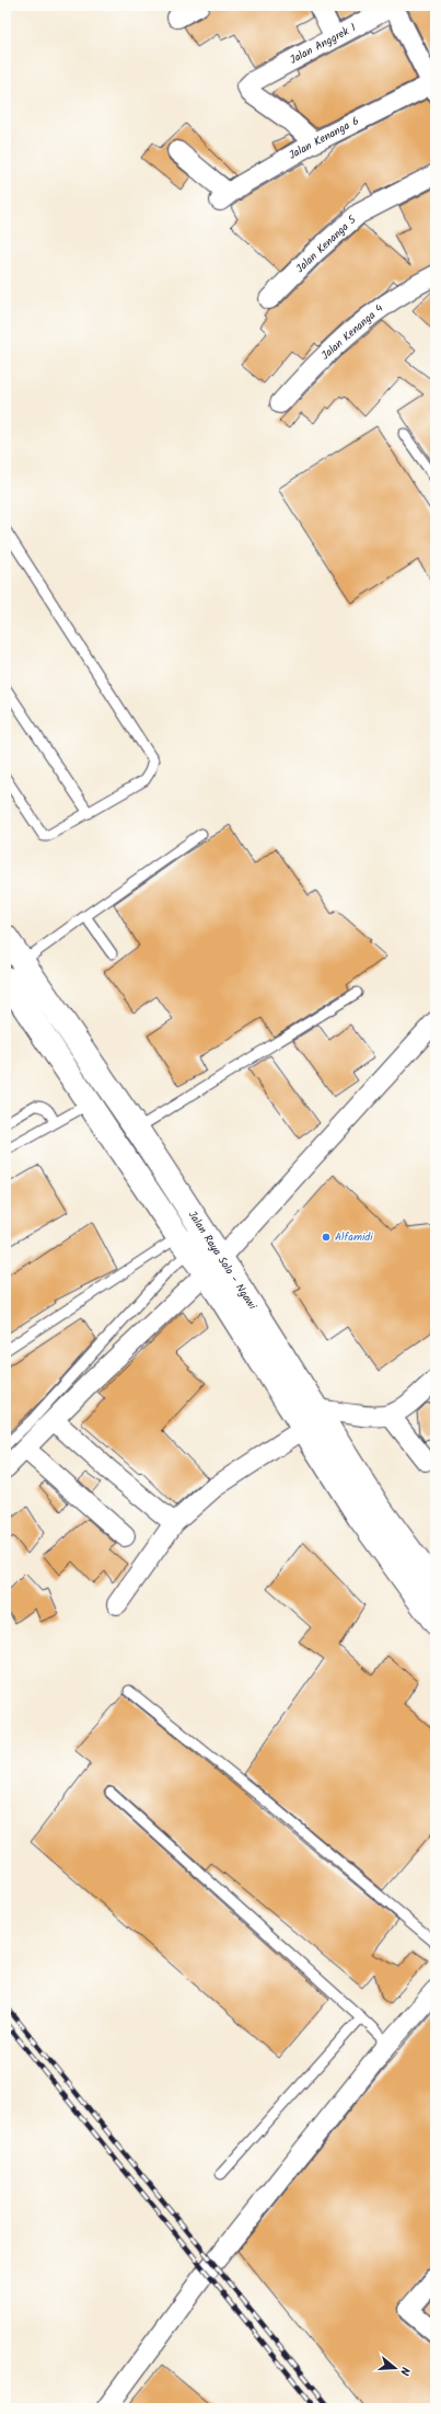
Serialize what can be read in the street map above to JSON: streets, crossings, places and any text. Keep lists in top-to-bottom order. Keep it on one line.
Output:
{"streets":{"highway":["Jalan Raya Solo - Ngawi"],"street":["Jalan Anggrek 1","Jalan Kenanga 6","Jalan Kenanga 5","Jalan Kenanga 4"]},"crossings":[["Jalan Anggrek 1","Jalan Kenanga 6"]],"places":["Alfamidi"],"north":"right"}
